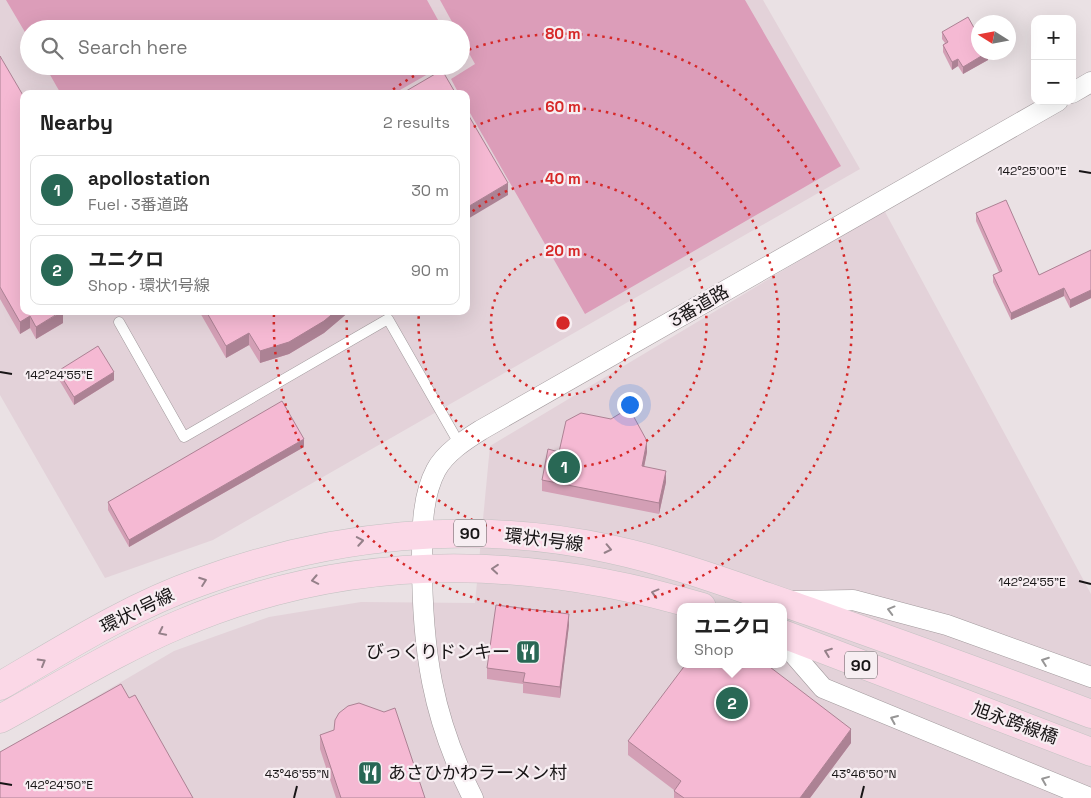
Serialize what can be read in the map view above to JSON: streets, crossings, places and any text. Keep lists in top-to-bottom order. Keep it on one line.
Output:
{"streets":{"main road":["90","環状1号線","旭永跨線橋"],"street":["3番道路"]},"crossings":[["3番道路","環状1号線"],["環状1号線","旭永跨線橋"]],"places":{"restaurant":["びっくりドンキー","あさひかわラーメン村"]},"north":"left","page":{"map_buttons":["+","−"],"search":"Search here","heading":["Nearby","2 results"],"list":[{"mark":"1","name":"apollostation","note":"Fuel · 3番道路","value":"30 m"},{"mark":"2","name":"ユニクロ","note":"Shop · 環状1号線","value":"90 m"}],"pins":["1","2"],"popup":["ユニクロ","Shop"]},"coordinates":["142°25'00\"E","142°24'55\"E","43°46'55\"N","43°46'50\"N","142°24'50\"E"],"rings":["80 m","60 m","40 m","20 m"]}
